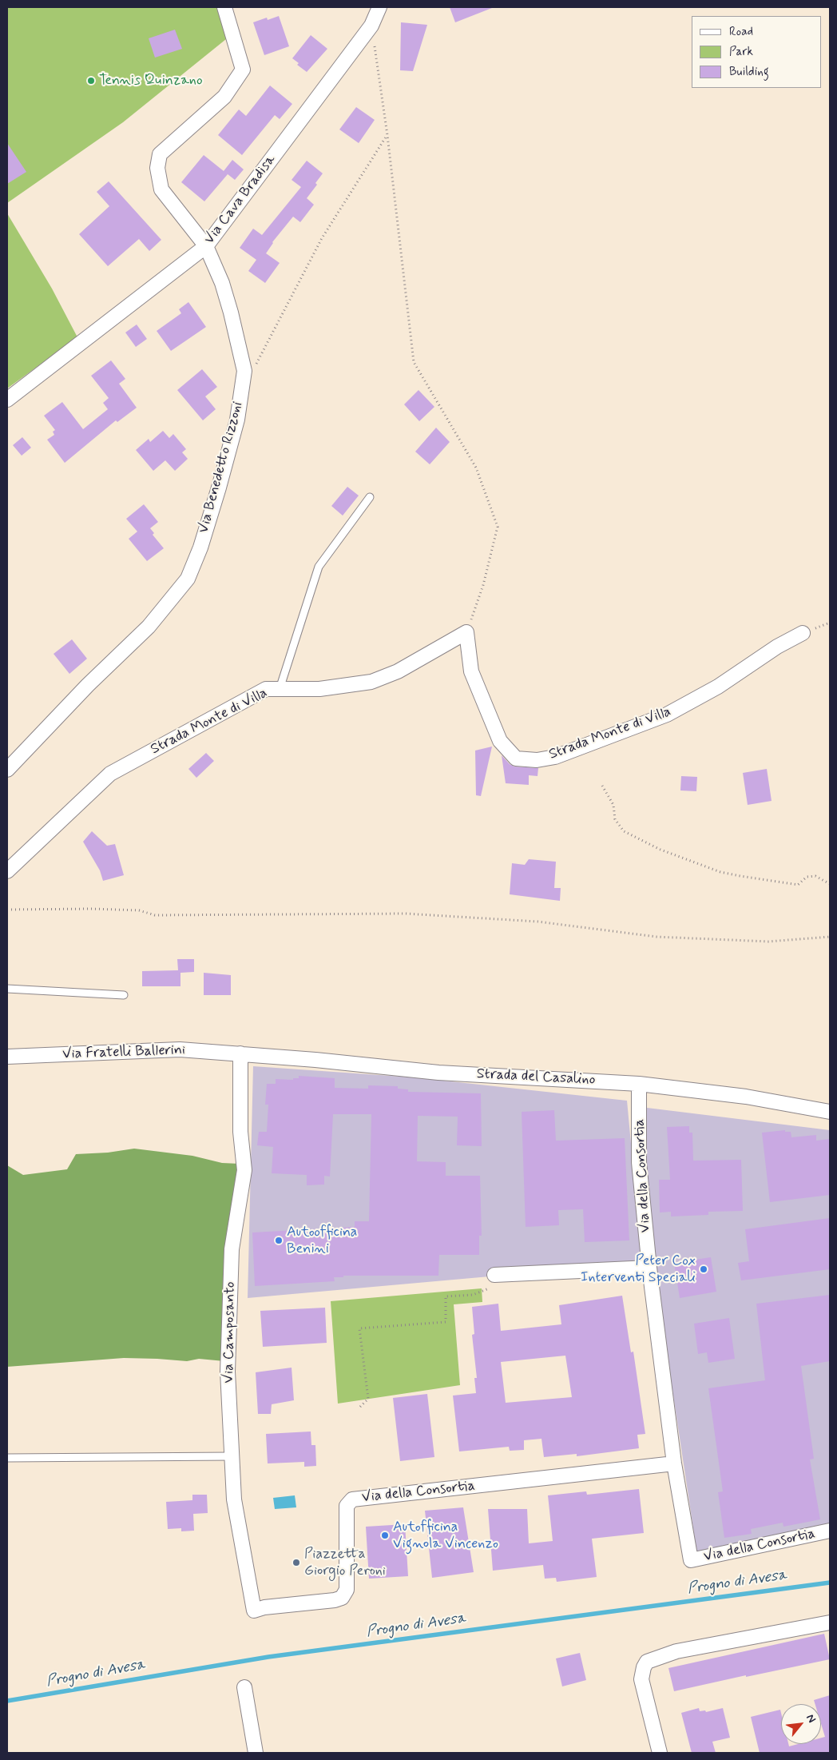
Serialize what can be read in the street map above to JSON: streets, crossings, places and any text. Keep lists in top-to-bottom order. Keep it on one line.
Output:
{"streets":{"street":["Via Cava Bradisa","Via Benedetto Rizzoni","Strada Monte di Villa","Via Fratelli Ballerini","Strada del Casalino","Via della Consortia","Via Camposanto"]},"crossings":[["Via Cava Bradisa","Via Benedetto Rizzoni"],["Via Fratelli Ballerini","Strada del Casalino"],["Via Fratelli Ballerini","Via Camposanto"],["Strada del Casalino","Via della Consortia"],["Strada del Casalino","Via Camposanto"],["Via della Consortia","Via Camposanto"]],"water":["Progno di Avesa"],"places":["Tennis Quinzano","Autoofficina Benini","Peter Cox Interventi Speciali","Autofficina Vignola Vincenzo","Piazzetta Giorgio Peroni"],"legend":["Road","Park","Building"],"north":"top right"}
